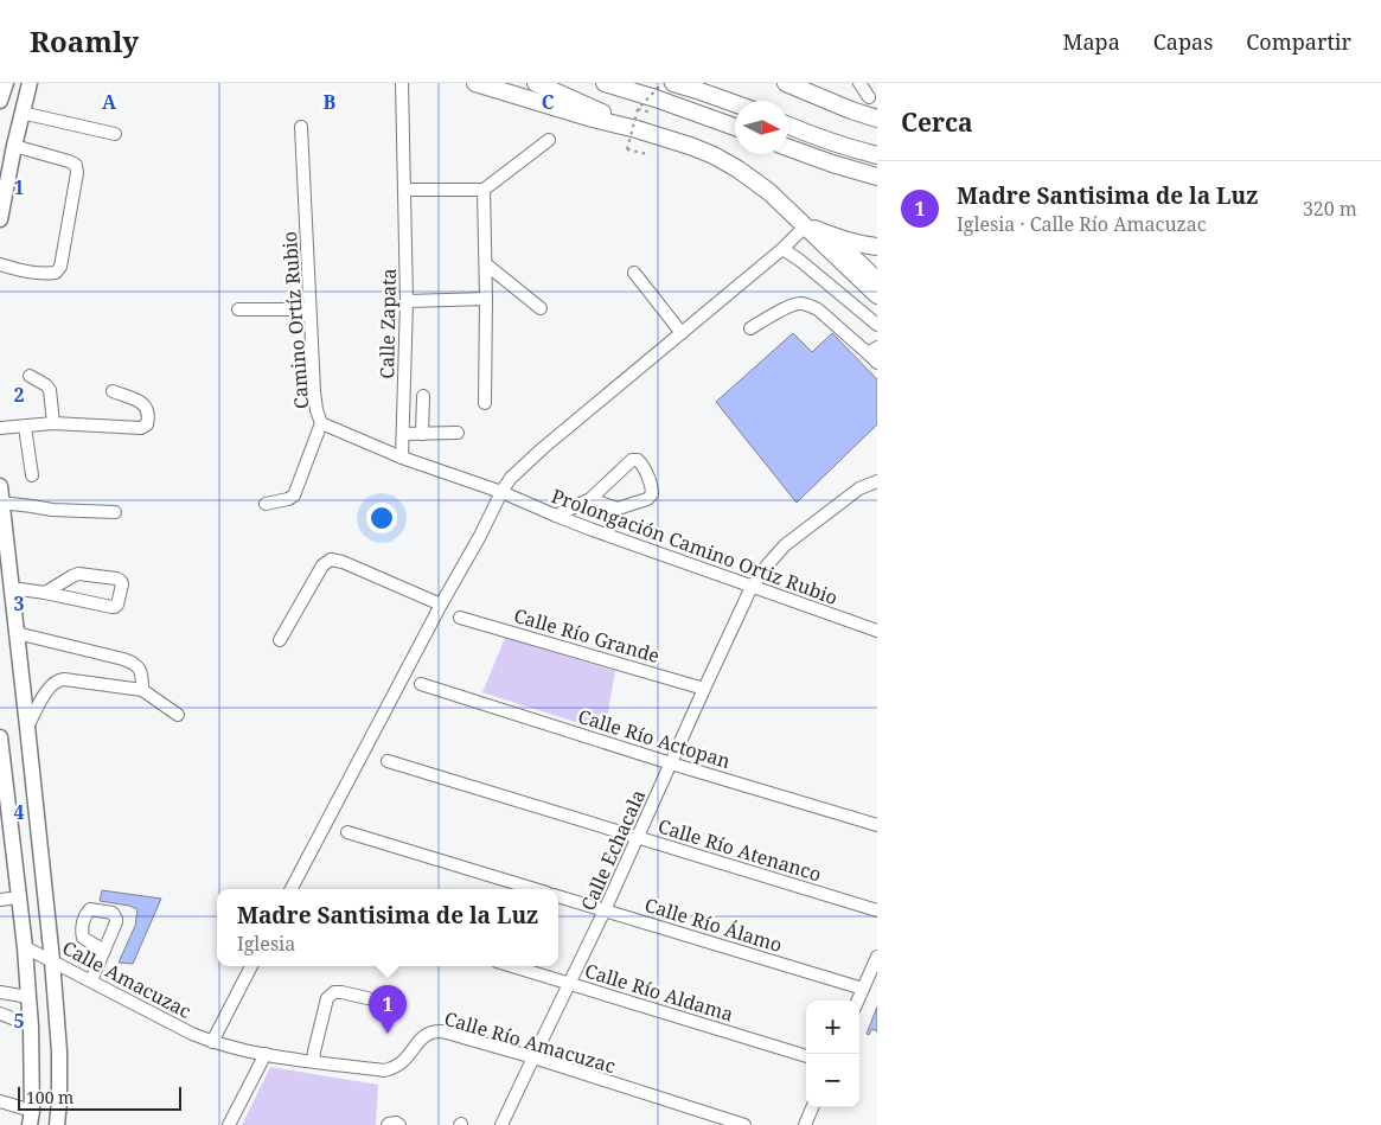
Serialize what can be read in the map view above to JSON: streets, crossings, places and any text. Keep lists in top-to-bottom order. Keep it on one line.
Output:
{"streets":{"street":["Camino Ortíz Rubio","Calle Zapata","Prolongación Camino Ortiz Rubio","Calle Río Grande","Calle Río Actopan","Calle Echacala","Calle Río Atenanco","Calle Río Álamo","Calle Amacuzac","Calle Río Aldama","Calle Río Amacuzac"]},"crossings":[["Camino Ortíz Rubio","Calle Zapata"],["Camino Ortíz Rubio","Prolongación Camino Ortiz Rubio"],["Prolongación Camino Ortiz Rubio","Calle Echacala"],["Calle Río Grande","Calle Echacala"],["Calle Río Actopan","Calle Echacala"],["Calle Echacala","Calle Río Atenanco"],["Calle Echacala","Calle Río Álamo"],["Calle Echacala","Calle Río Aldama"],["Calle Echacala","Calle Río Amacuzac"],["Calle Amacuzac","Calle Río Amacuzac"]],"scale_bar":"100 m","north":"right","page":{"header":"Roamly","nav":["Mapa","Capas","Compartir"],"heading":"Cerca","list":[{"mark":"1","name":"Madre Santisima de la Luz","note":"Iglesia · Calle Río Amacuzac","value":"320 m"}],"popup":["Madre Santisima de la Luz","Iglesia"],"pins":"1","map_buttons":["+","−"],"scale":"100 m"},"grid":{"columns":["A","B","C"],"rows":["1","2","3","4","5"]}}
